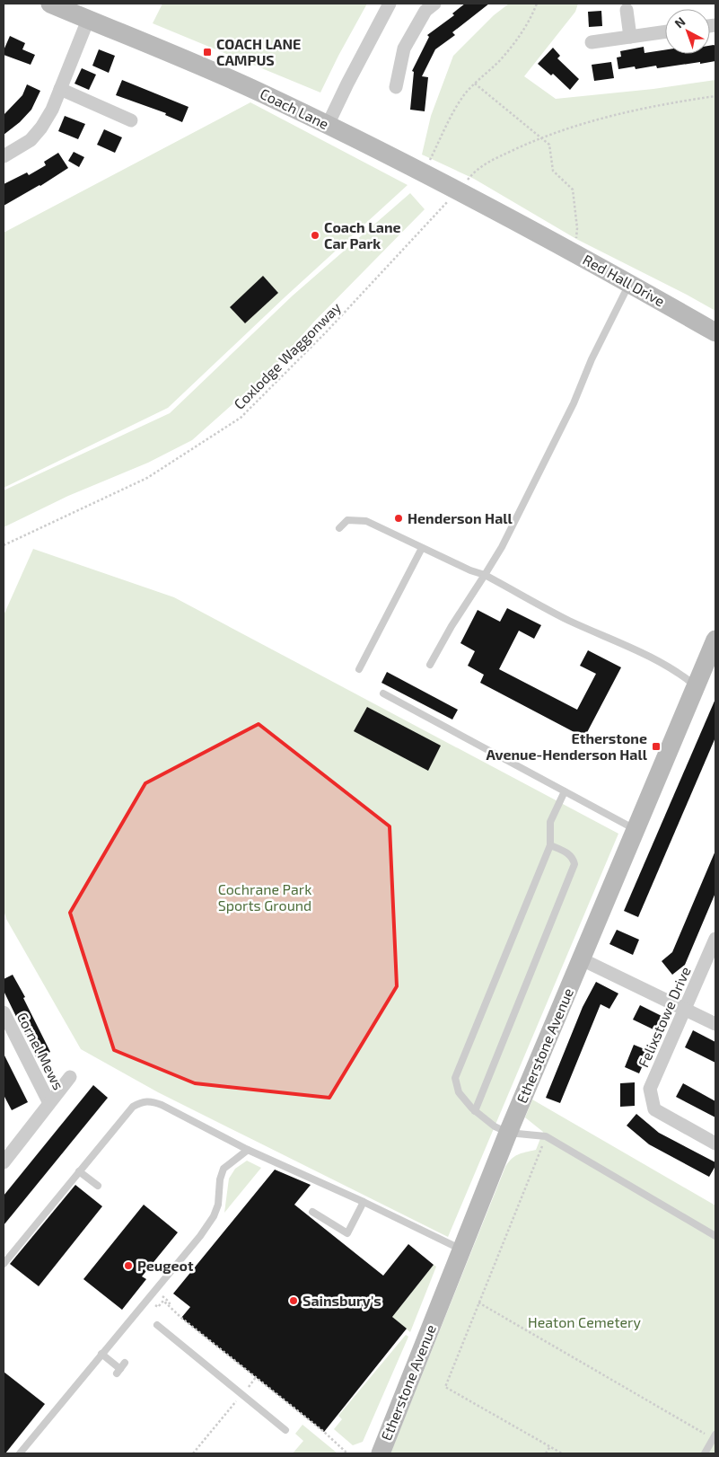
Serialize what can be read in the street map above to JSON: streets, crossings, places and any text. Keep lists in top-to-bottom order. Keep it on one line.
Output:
{"streets":{"street":["Coach Lane","Red Hall Drive","Felixstowe Drive","Etherstone Avenue","Cornel Mews"],"path":["Coxlodge Waggonway"]},"crossings":[["Coach Lane","Red Hall Drive"],["Coach Lane","Coxlodge Waggonway"]],"parks":["Cochrane Park Sports Ground","Heaton Cemetery"],"places":{"transit":["COACH LANE CAMPUS","Etherstone Avenue-Henderson Hall"],"other":["Coach Lane Car Park","Henderson Hall","Peugeot","Sainsbury's"]},"north":"top left"}
